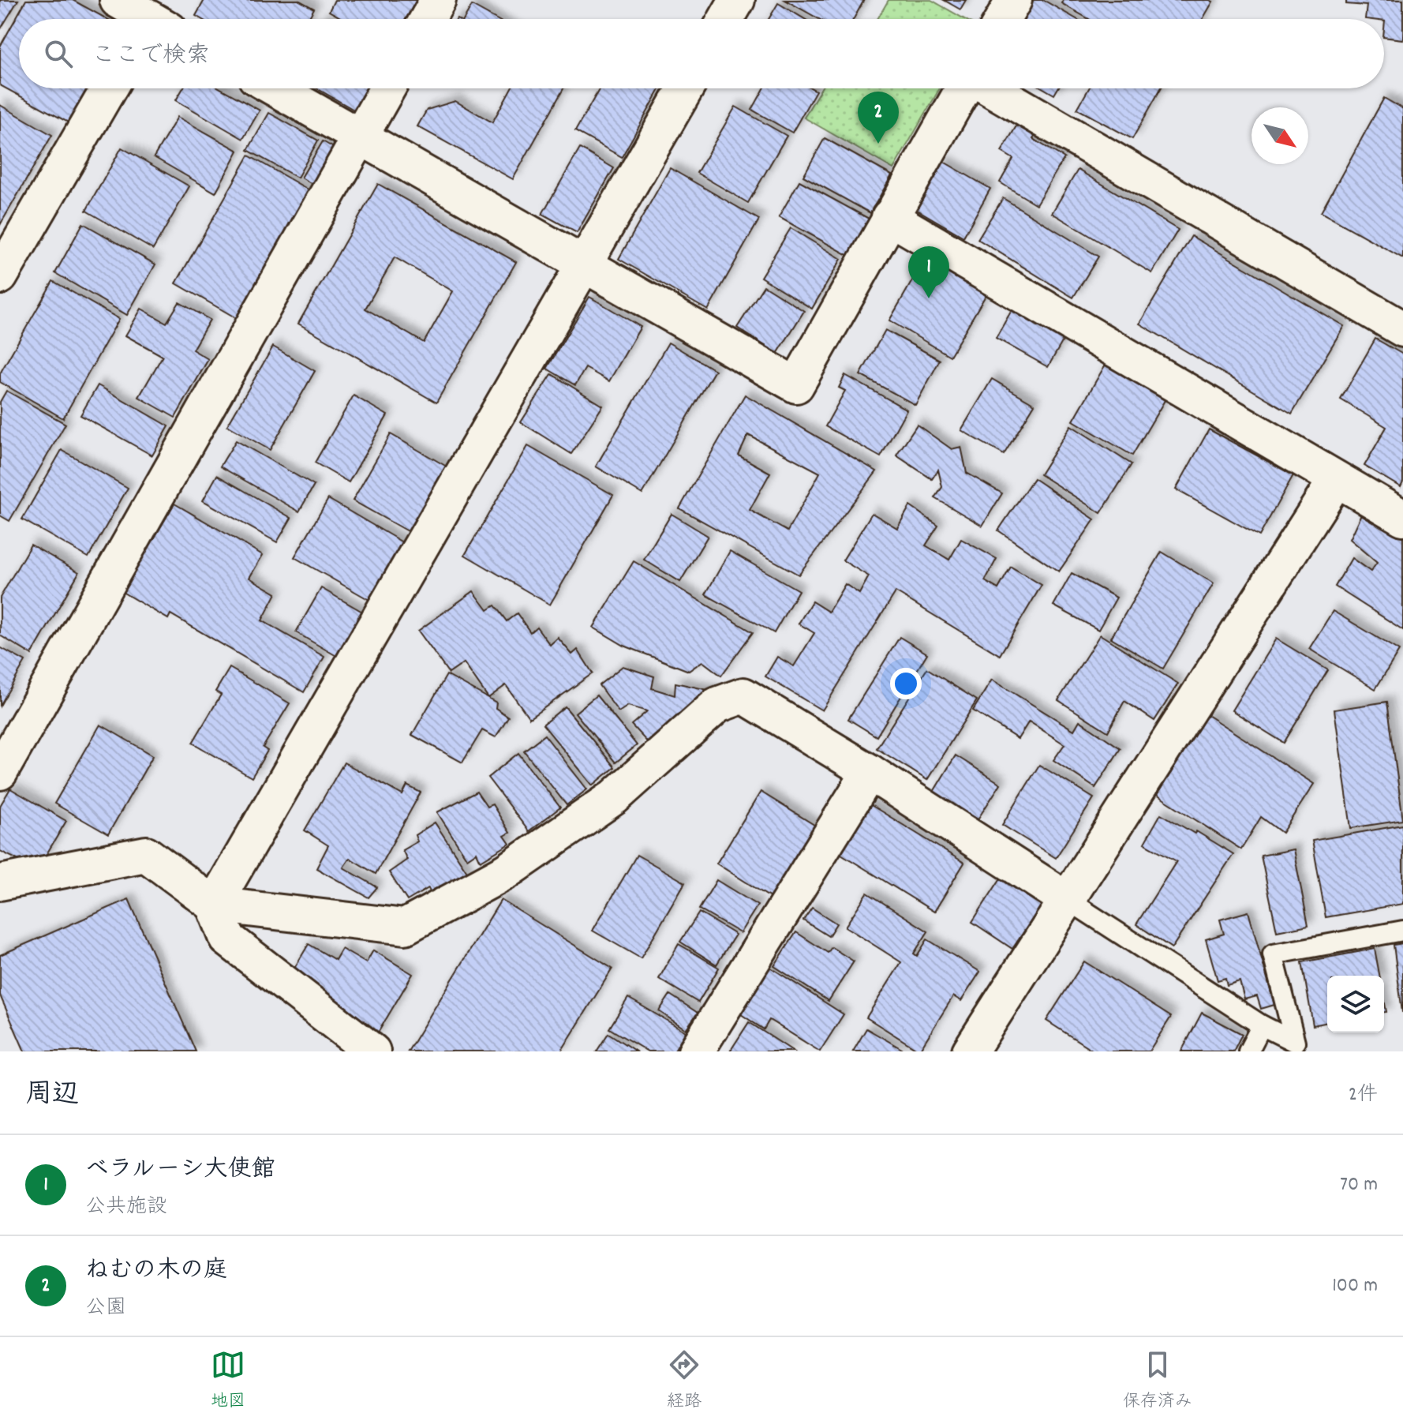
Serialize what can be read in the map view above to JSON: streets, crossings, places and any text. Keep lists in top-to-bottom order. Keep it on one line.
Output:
{"north":"bottom right","page":{"search":"ここで検索","pins":["2","1"],"heading":["周辺","2件"],"list":[{"mark":"1","name":"ベラルーシ大使館","note":"公共施設","value":"70 m"},{"mark":"2","name":"ねむの木の庭","note":"公園","value":"100 m"}],"nav":["地図","経路","保存済み"]}}
